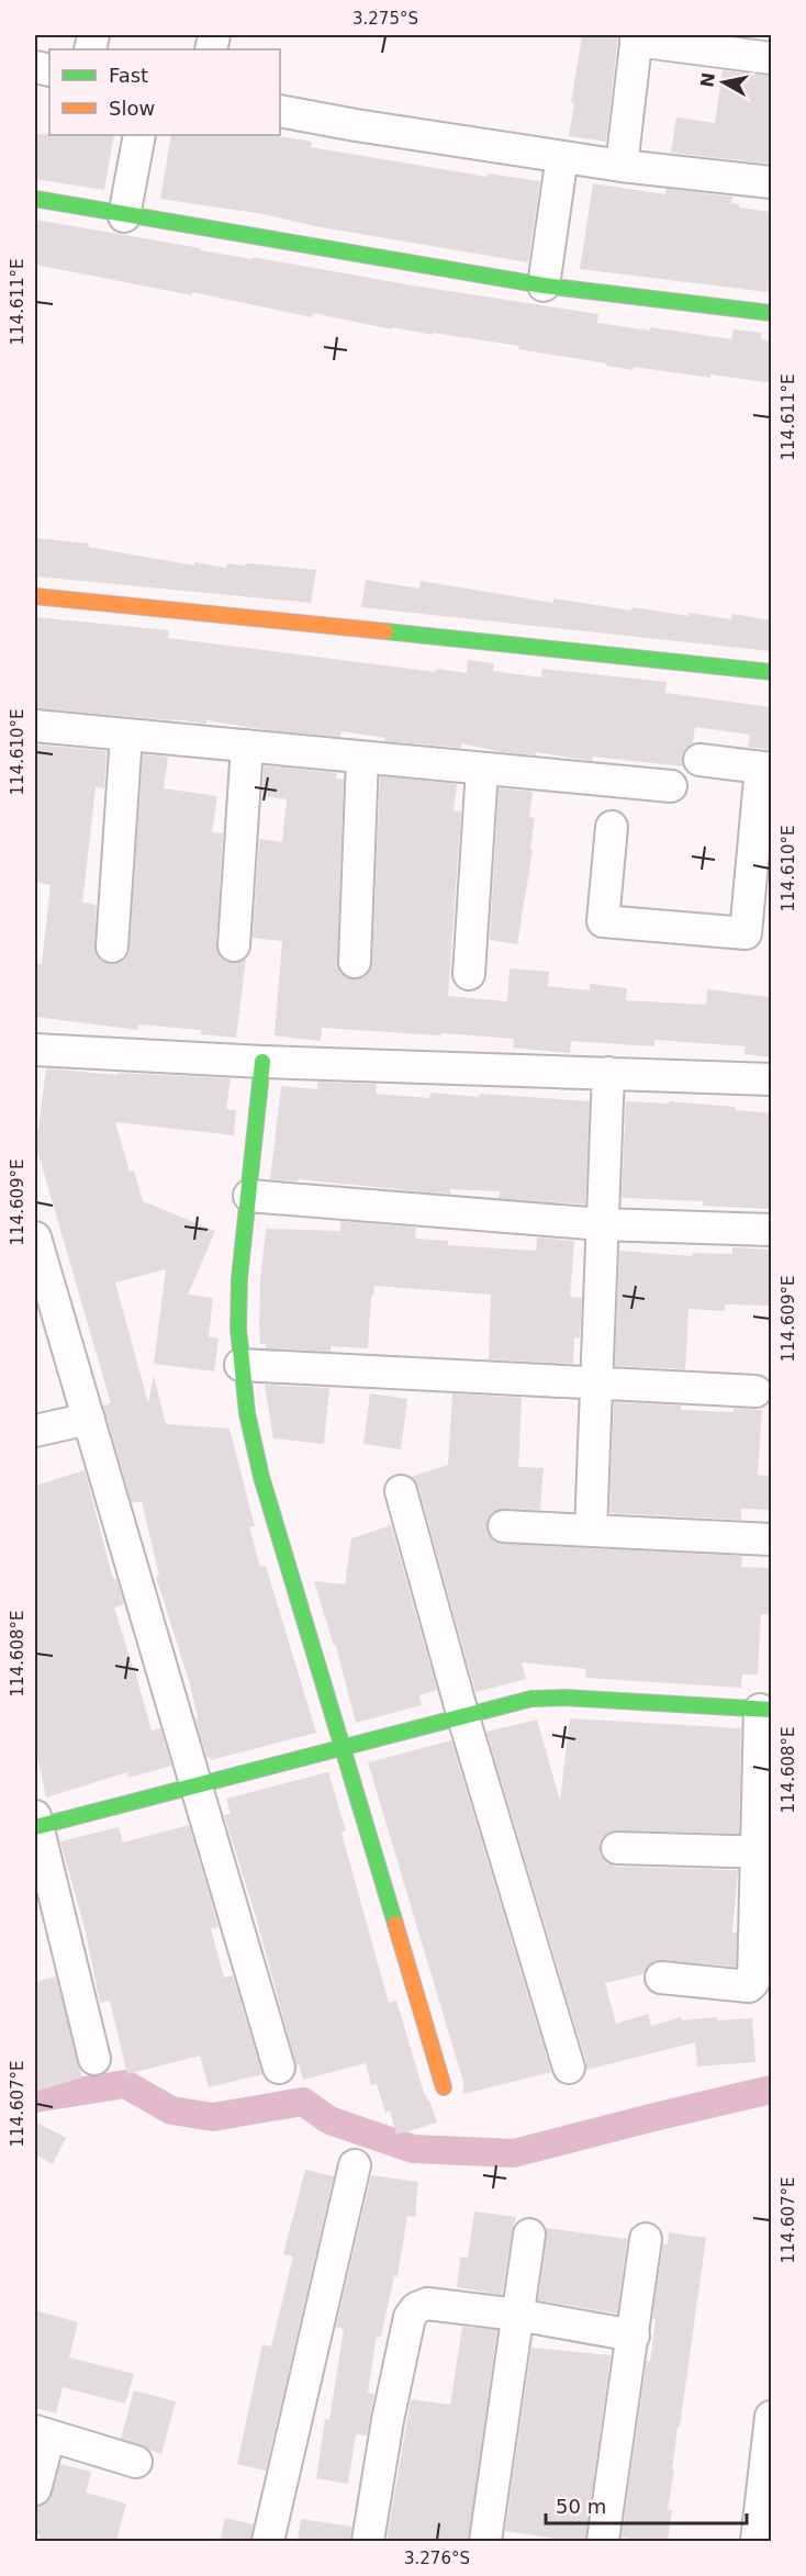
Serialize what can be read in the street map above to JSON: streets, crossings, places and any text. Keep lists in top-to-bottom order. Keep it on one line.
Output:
{"legend":["Fast","Slow"],"scale_bar":"50 m","north":"left","coordinates":["3.275°S","114.611°E","114.610°E","114.609°E","114.608°E","114.607°E","3.276°S"]}
